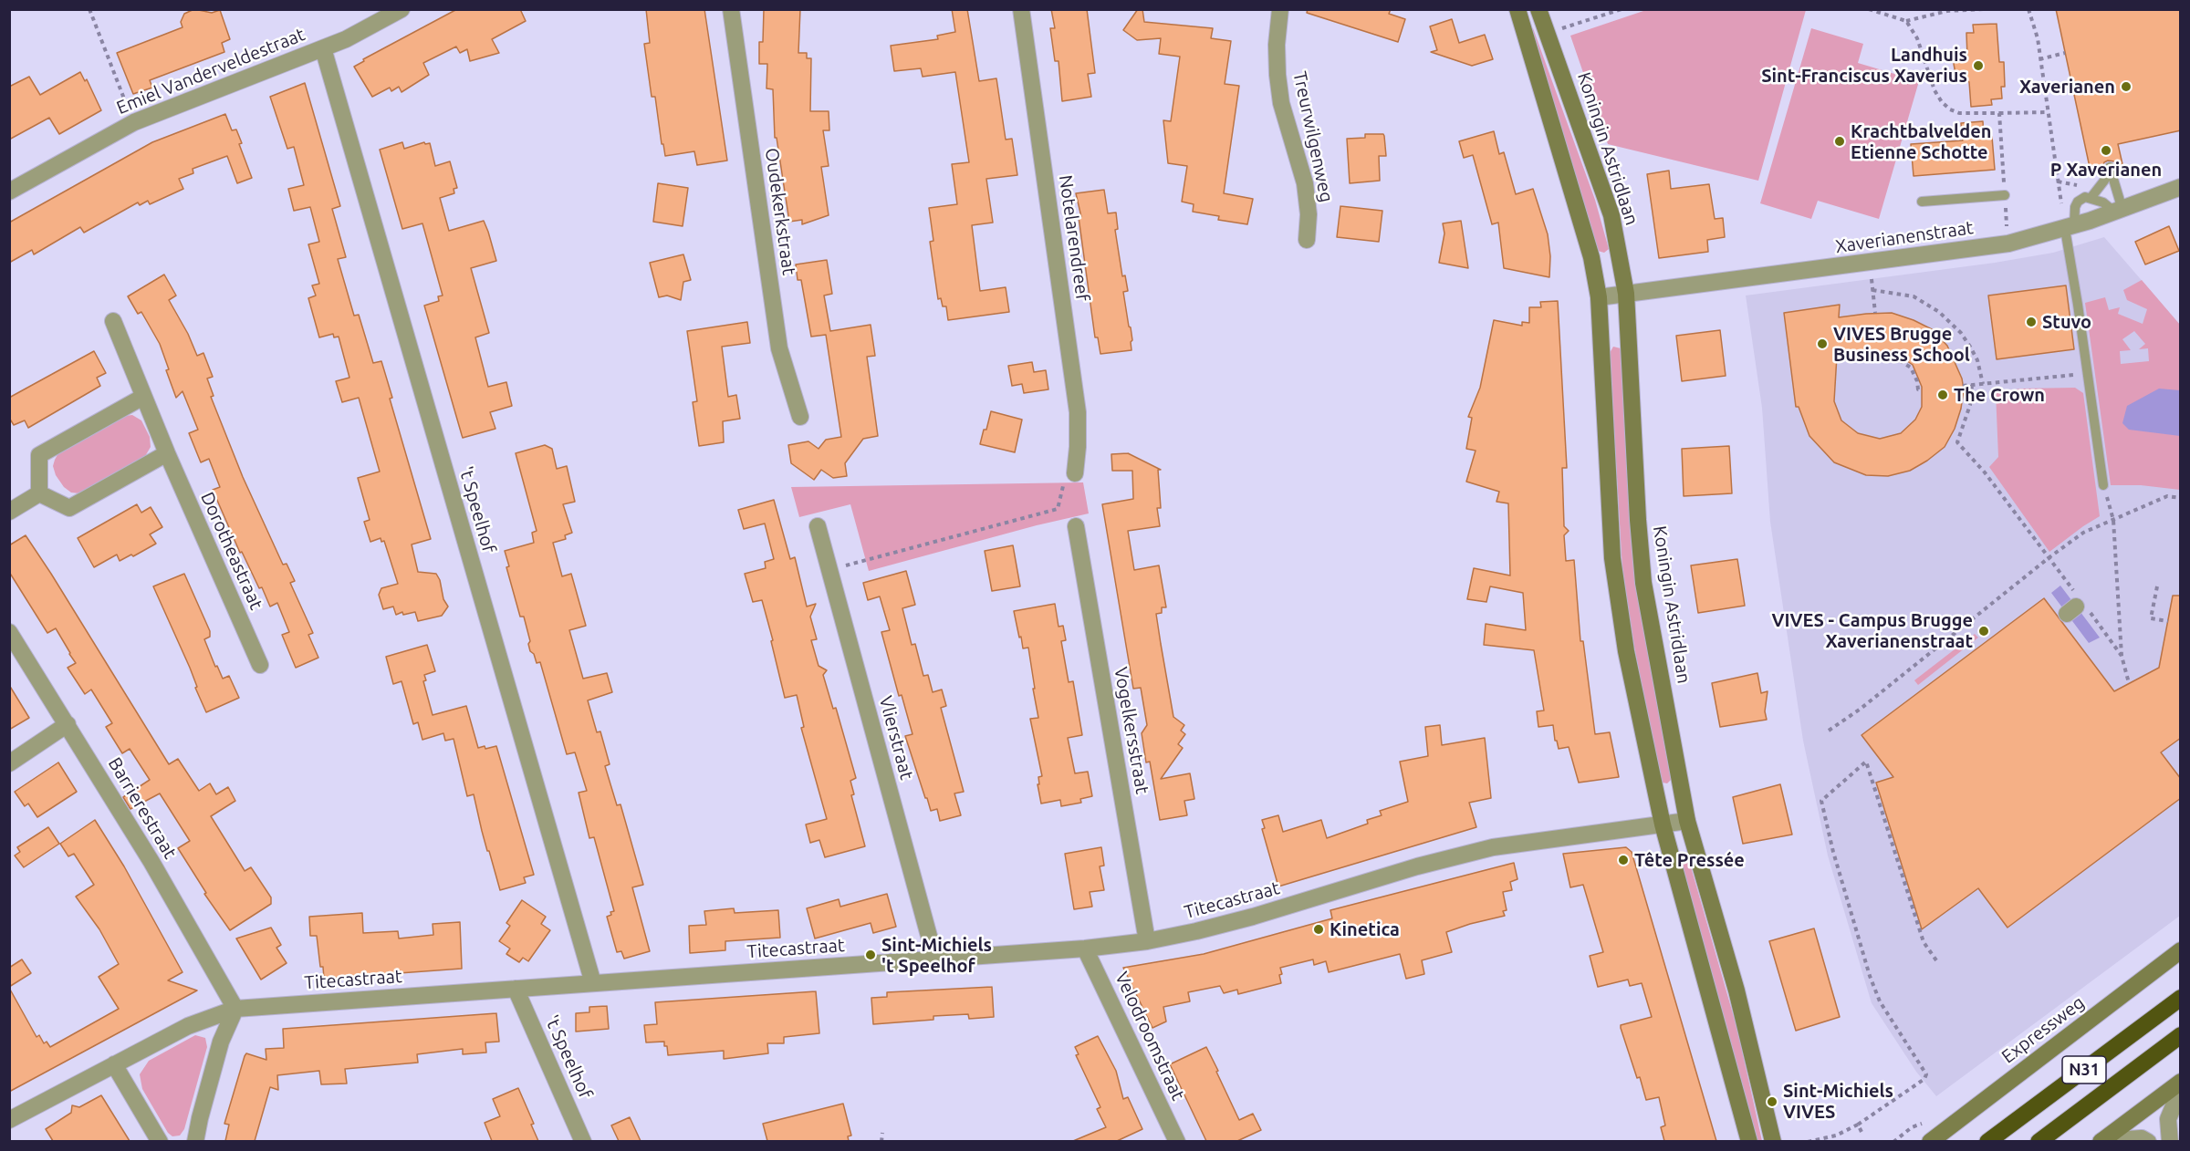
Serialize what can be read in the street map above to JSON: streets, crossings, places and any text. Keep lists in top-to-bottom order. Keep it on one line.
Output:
{"streets":{"highway":["N31"],"main road":["Koningin Astridlaan","Expressweg"],"street":["Emiel Vanderveldestraat","Treurwilgenweg","Oudekerkstraat","Xaverianenstraat","Notelarendreef","'t Speelhof","Dorotheastraat","Vogelkersstraat","Vlierstraat","Barrierestraat","Titecastraat","Velodroomstraat"]},"crossings":[["Emiel Vanderveldestraat","'t Speelhof"],["Koningin Astridlaan","Xaverianenstraat"],["Koningin Astridlaan","Titecastraat"],["'t Speelhof","Titecastraat"],["Vogelkersstraat","Titecastraat"],["Vlierstraat","Titecastraat"],["Barrierestraat","Titecastraat"],["Titecastraat","Velodroomstraat"]],"places":["Landhuis Sint-Franciscus Xaverius","Xaverianen","Krachtbalvelden Etienne Schotte","P Xaverianen","Stuvo","VIVES Brugge Business School","The Crown","VIVES - Campus Brugge Xaverianenstraat","Tête Pressée","Kinetica","Sint-Michiels 't Speelhof","Sint-Michiels VIVES"]}
